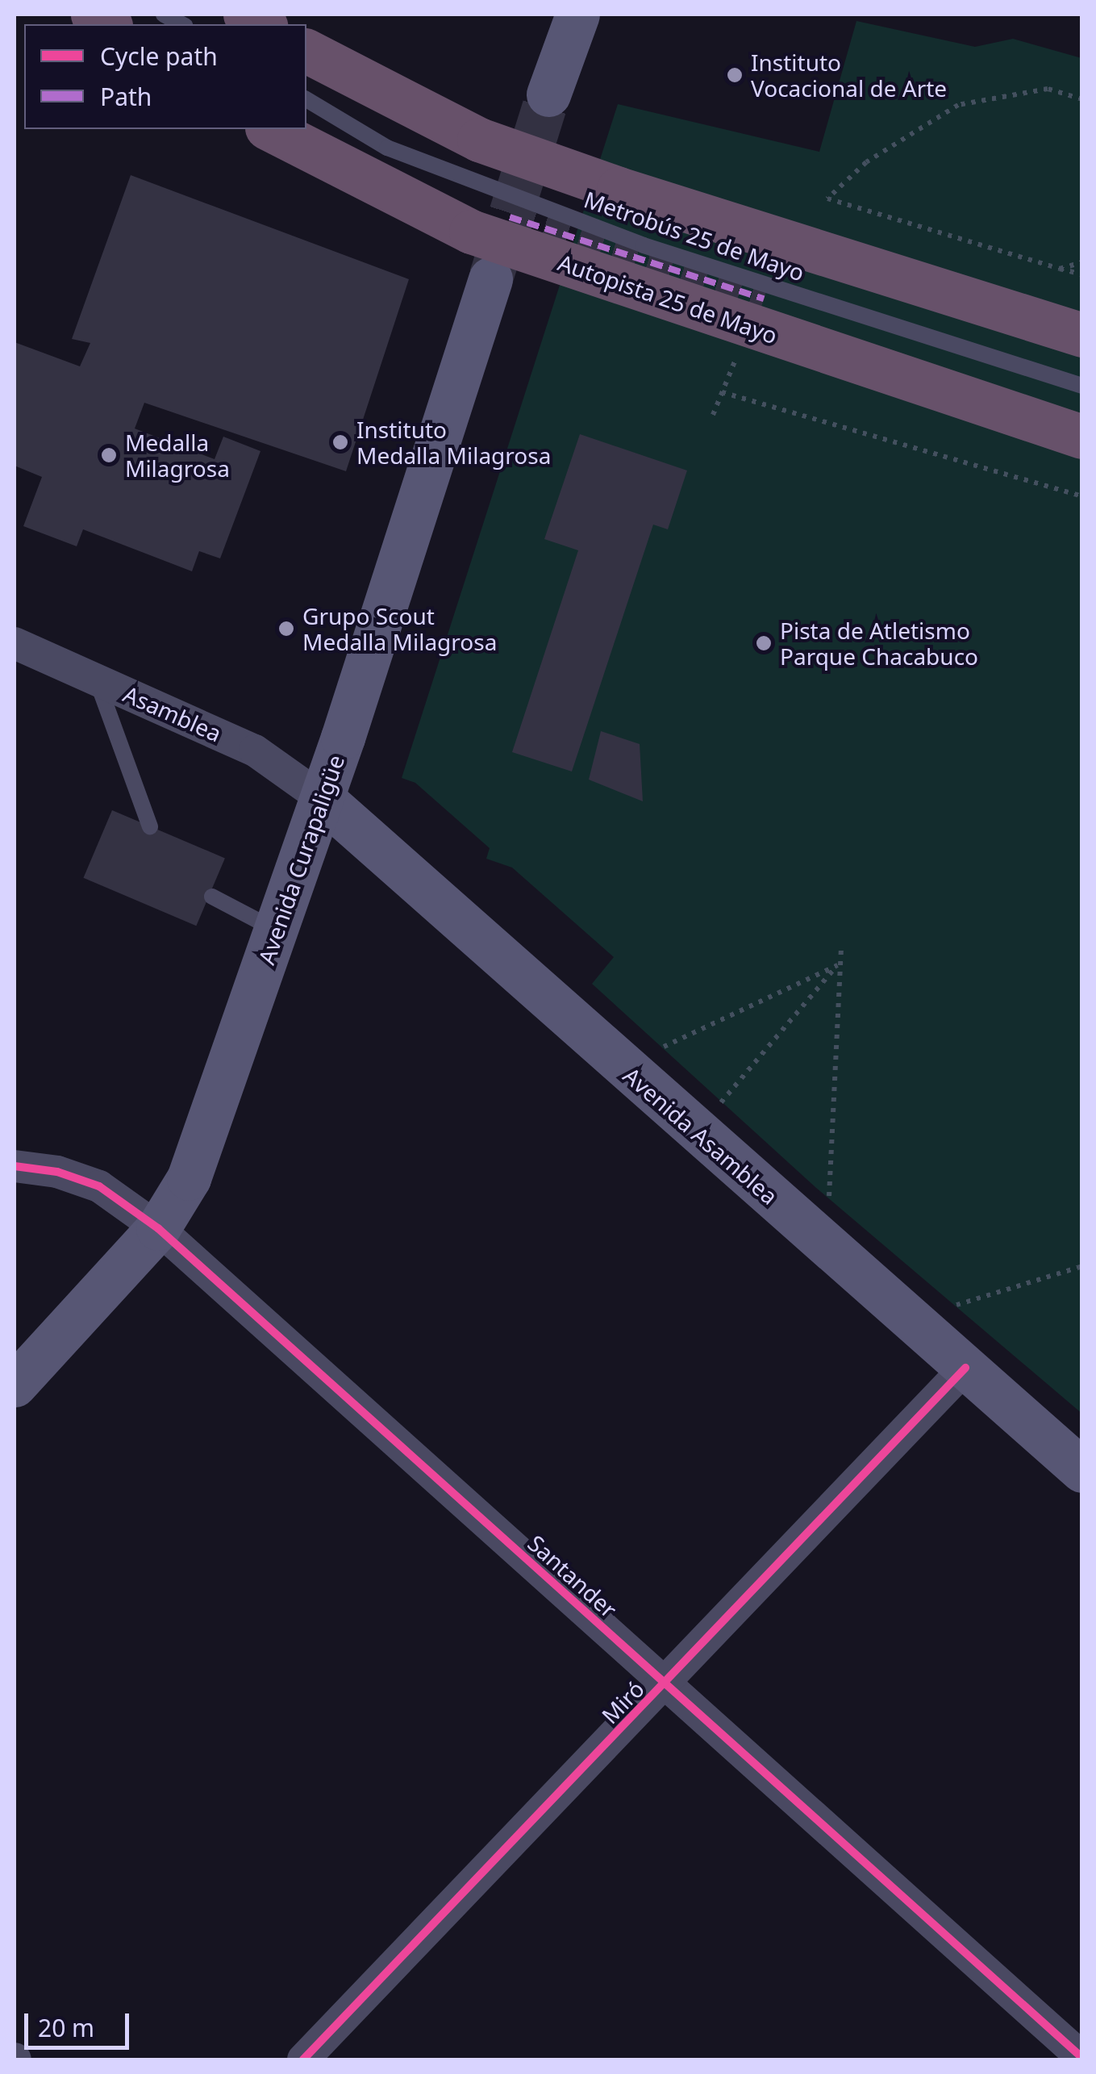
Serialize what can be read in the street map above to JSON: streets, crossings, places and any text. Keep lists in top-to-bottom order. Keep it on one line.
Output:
{"streets":{"highway":["Autopista 25 de Mayo"],"main road":["Avenida Curapaligüe","Avenida Asamblea"],"street":["Asamblea","Santander","Miró"],"lane":["Metrobús 25 de Mayo"]},"crossings":[["Asamblea","Avenida Curapaligüe"],["Asamblea","Avenida Asamblea"],["Avenida Curapaligüe","Avenida Asamblea"],["Avenida Curapaligüe","Santander"],["Avenida Asamblea","Miró"],["Santander","Miró"]],"places":["Instituto Vocacional de Arte","Instituto Medalla Milagrosa","Medalla Milagrosa","Grupo Scout Medalla Milagrosa","Pista de Atletismo Parque Chacabuco"],"legend":["Cycle path","Path"],"scale_bar":"20 m"}
